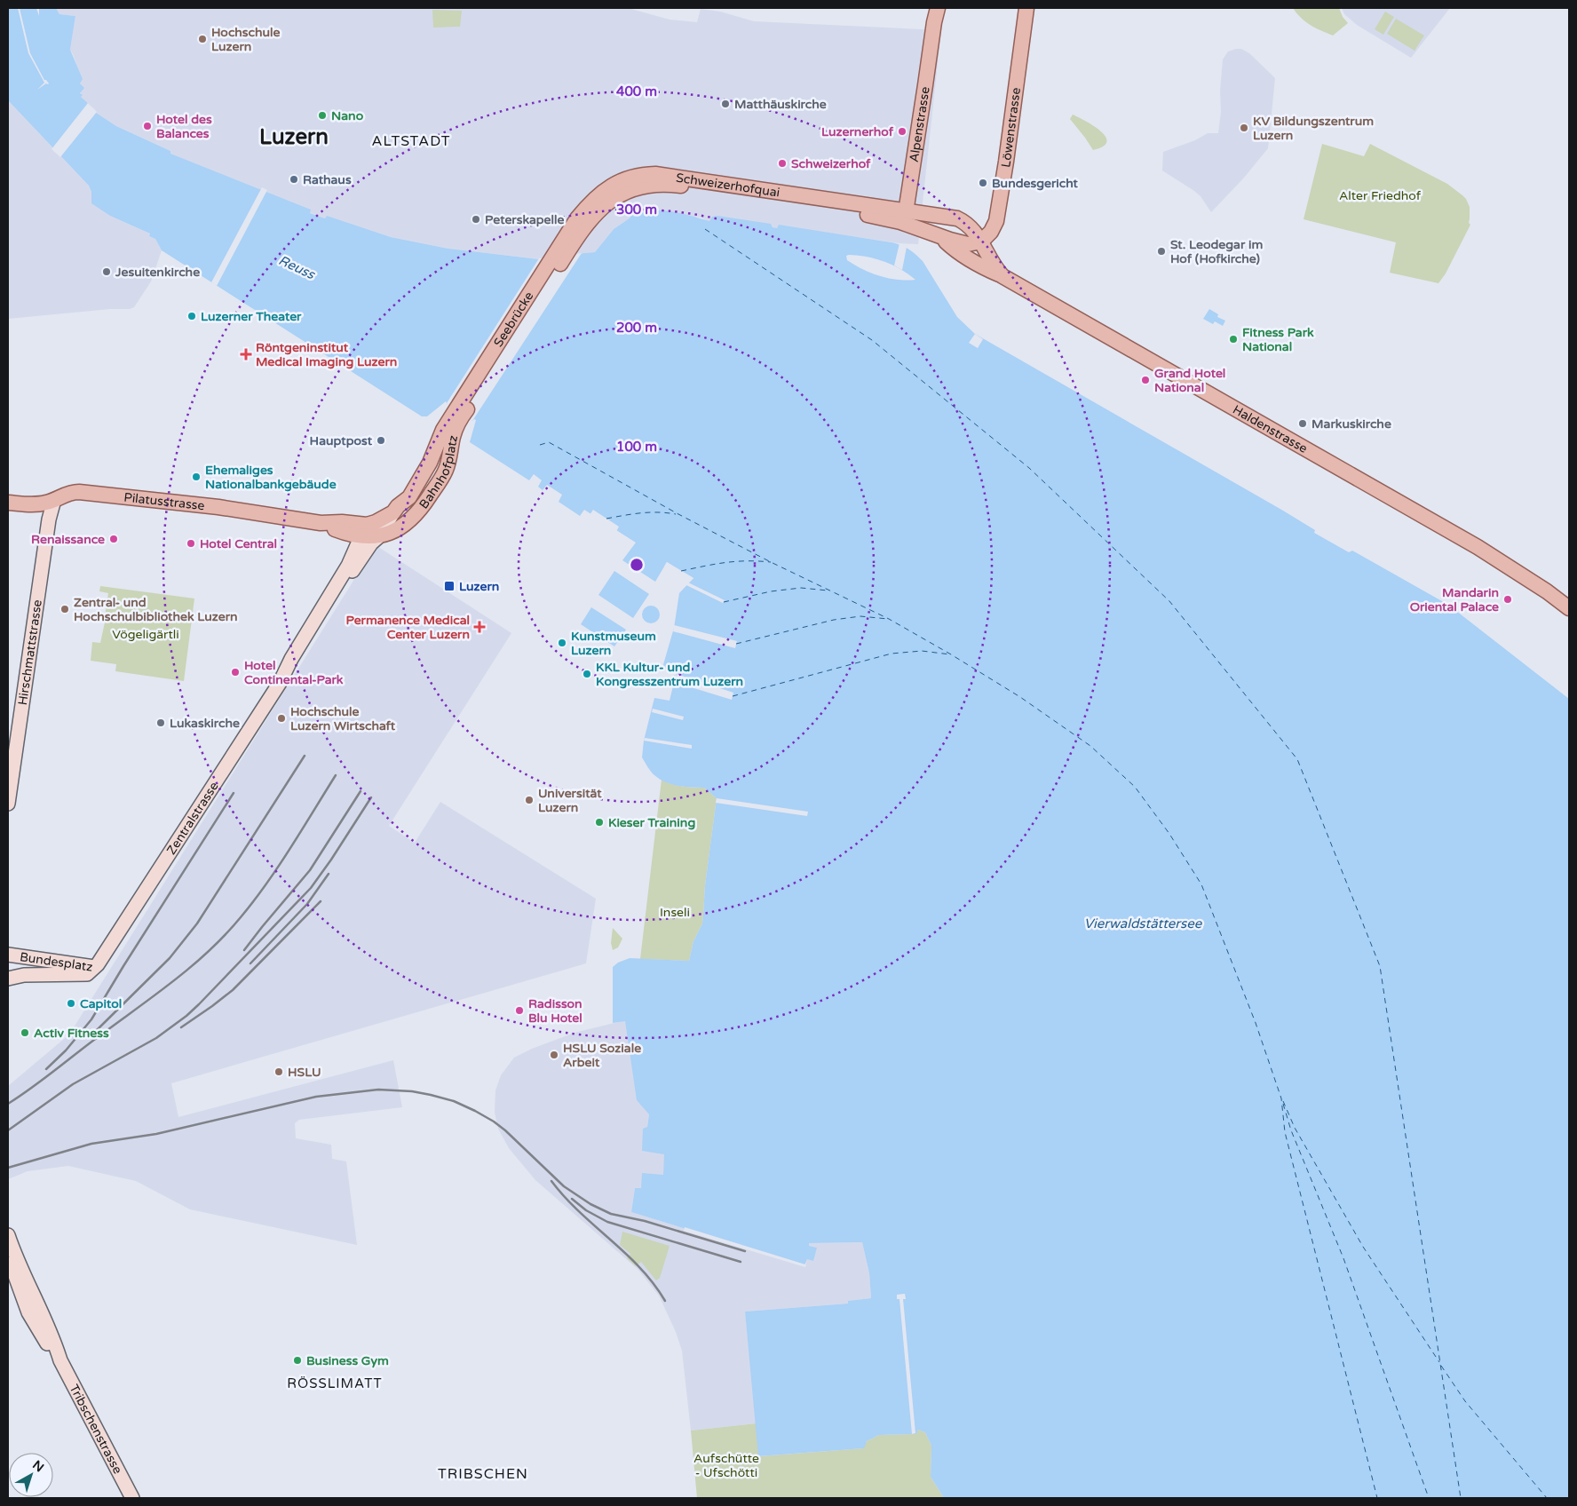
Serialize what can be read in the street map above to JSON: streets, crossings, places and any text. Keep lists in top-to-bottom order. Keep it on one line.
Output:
{"streets":{"main road":["Alpenstrasse","Löwenstrasse","Schweizerhofquai","Seebrücke","Haldenstrasse","Bahnhofplatz","Pilatusstrasse","Hirschmattstrasse","Zentralstrasse","Bundesplatz","Tribschenstrasse"]},"crossings":[["Alpenstrasse","Schweizerhofquai"],["Löwenstrasse","Schweizerhofquai"],["Löwenstrasse","Haldenstrasse"],["Schweizerhofquai","Seebrücke"],["Schweizerhofquai","Haldenstrasse"],["Seebrücke","Bahnhofplatz"],["Bahnhofplatz","Pilatusstrasse"],["Bahnhofplatz","Zentralstrasse"],["Pilatusstrasse","Hirschmattstrasse"],["Pilatusstrasse","Zentralstrasse"],["Zentralstrasse","Bundesplatz"]],"districts":["Luzern","ALTSTADT","RÖSSLIMATT","TRIBSCHEN"],"water":["Reuss","Vierwaldstättersee"],"parks":["Alter Friedhof","Vögeligärtli","Inseli","Aufschütte - Ufschötti"],"places":{"other":["Hochschule Luzern","Matthäuskirche","Nano","Hotel des Balances","KV Bildungszentrum Luzern","Luzernerhof","Schweizerhof","Rathaus","Bundesgericht","Peterskapelle","St. Leodegar im Hof (Hofkirche)","Jesuitenkirche","Luzerner Theater","Fitness Park National","Grand Hotel National","Markuskirche","Hauptpost","Ehemaliges Nationalbankgebäude","Renaissance","Hotel Central","Mandarin Oriental Palace","Zentral- und Hochschulbibliothek Luzern","Kunstmuseum Luzern","Hotel Continental-Park","KKL Kultur- und Kongresszentrum Luzern","Hochschule Luzern Wirtschaft","Lukaskirche","Universität Luzern","Kieser Training","Capitol","Radisson Blu Hotel","Activ Fitness","HSLU Soziale Arbeit","HSLU","Business Gym"],"health":["Röntgeninstitut Medical Imaging Luzern","Permanence Medical Center Luzern"],"transit":["Luzern"]},"north":"top right","rings":["400 m","300 m","200 m","100 m"]}
